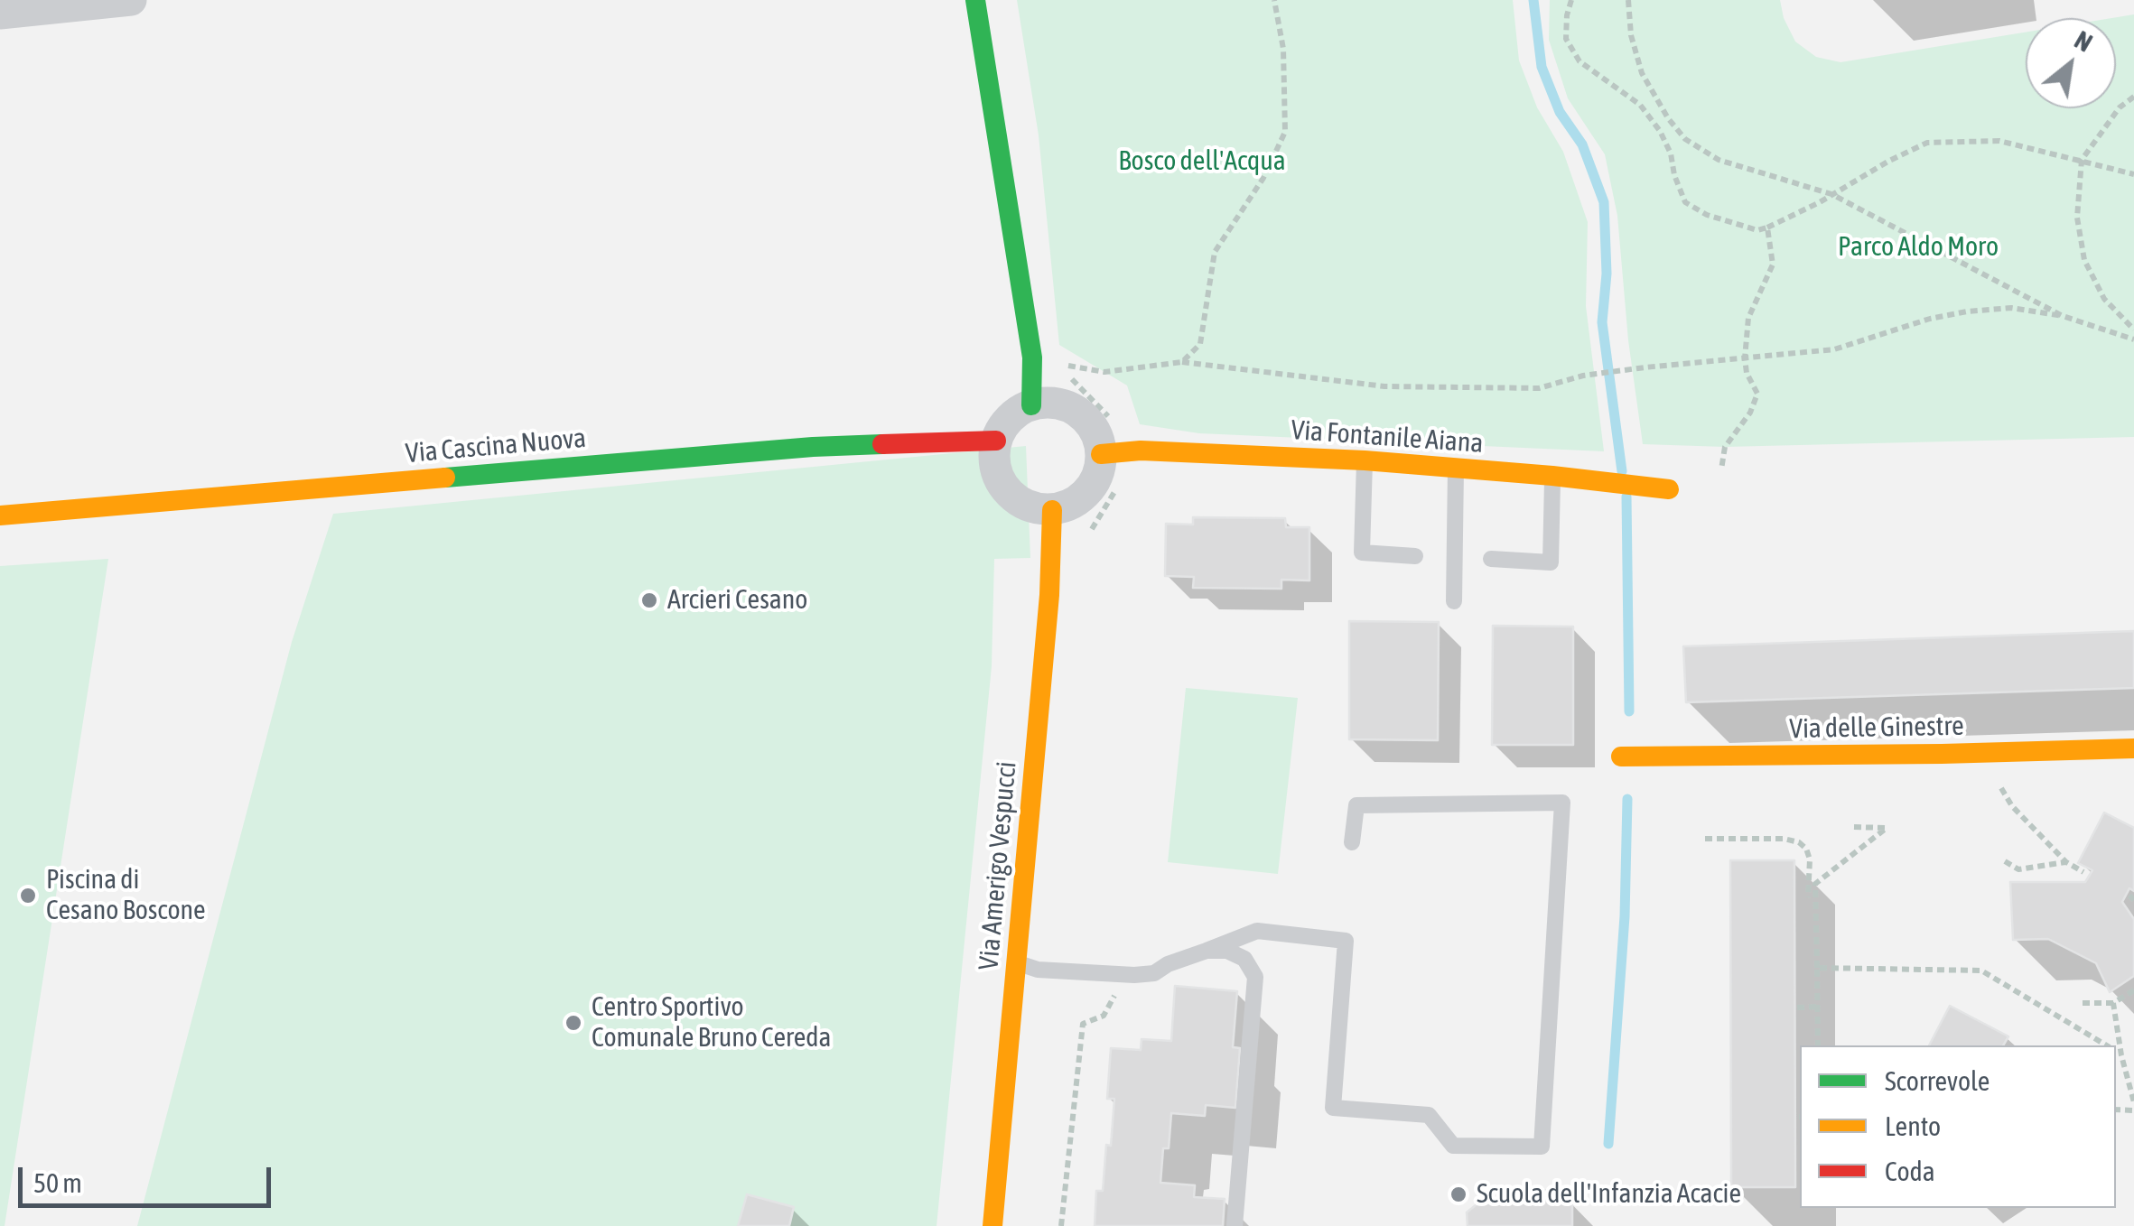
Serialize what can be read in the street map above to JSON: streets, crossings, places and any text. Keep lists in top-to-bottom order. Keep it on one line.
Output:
{"streets":{"street":["Via Fontanile Aiana","Via Cascina Nuova","Via delle Ginestre","Via Amerigo Vespucci"]},"crossings":[["Via Fontanile Aiana","Via Cascina Nuova"],["Via Fontanile Aiana","Via Amerigo Vespucci"],["Via Cascina Nuova","Via Amerigo Vespucci"]],"parks":["Bosco dell'Acqua","Parco Aldo Moro"],"places":["Arcieri Cesano","Piscina di Cesano Boscone","Centro Sportivo Comunale Bruno Cereda","Scuola dell'Infanzia Acacie"],"legend":["Scorrevole","Lento","Coda"],"scale_bar":"50 m","north":"top right"}
